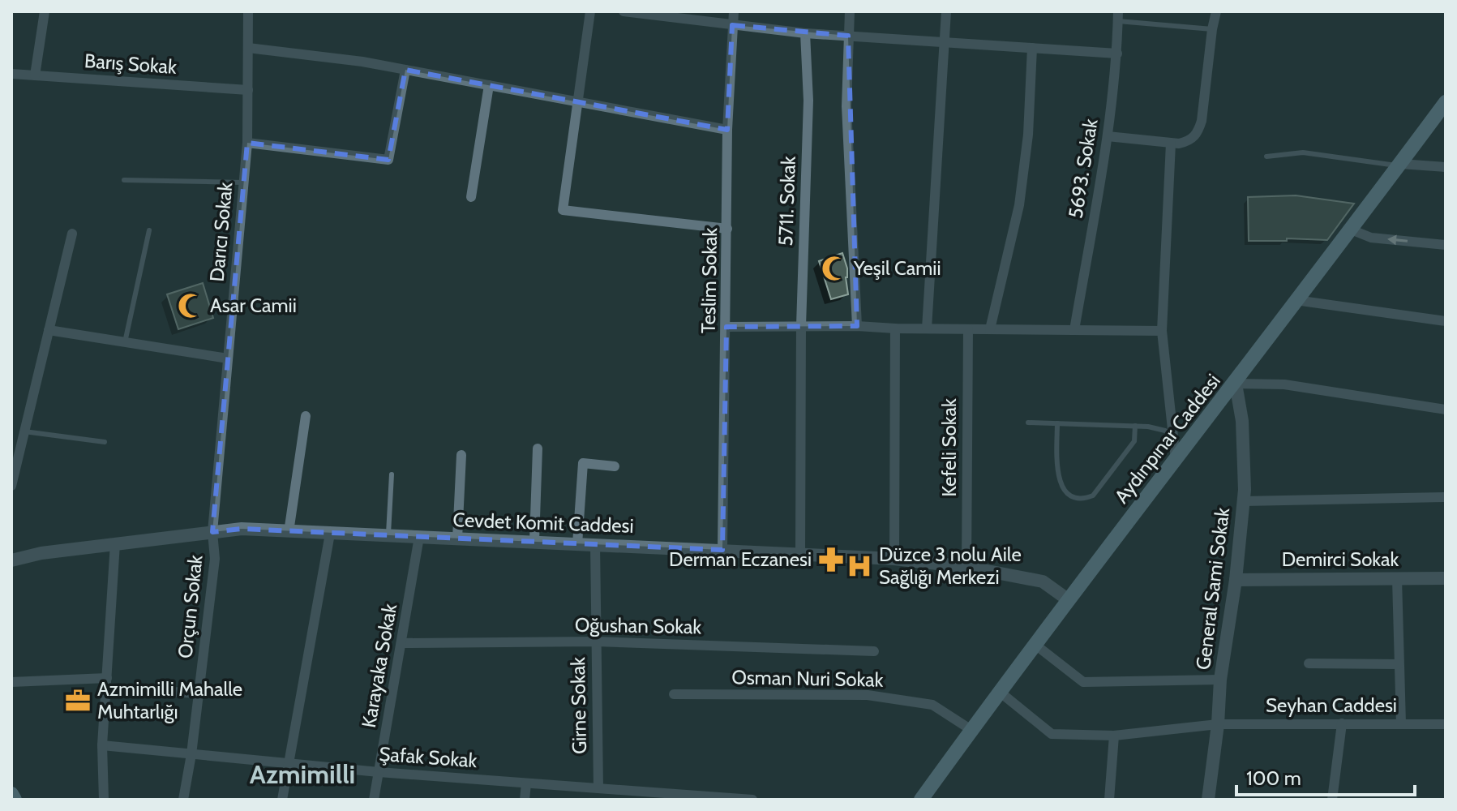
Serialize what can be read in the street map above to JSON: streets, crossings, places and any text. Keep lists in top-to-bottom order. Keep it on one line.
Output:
{"streets":{"main road":["Aydınpınar Caddesi"],"street":["Barış Sokak","5693. Sokak","5711. Sokak","Darıcı Sokak","Teslim Sokak","Kefeli Sokak","Cevdet Komit Caddesi","Demirci Sokak","General Sami Sokak","Orçun Sokak","Oğushan Sokak","Karayaka Sokak","Osman Nuri Sokak","Girne Sokak","Seyhan Caddesi","Şafak Sokak"]},"crossings":[["Barış Sokak","Darıcı Sokak"],["5711. Sokak","Cevdet Komit Caddesi"],["Darıcı Sokak","Cevdet Komit Caddesi"],["Darıcı Sokak","Orçun Sokak"],["Teslim Sokak","Cevdet Komit Caddesi"],["Aydınpınar Caddesi","Cevdet Komit Caddesi"],["Aydınpınar Caddesi","General Sami Sokak"],["Aydınpınar Caddesi","Osman Nuri Sokak"],["Aydınpınar Caddesi","Seyhan Caddesi"],["Kefeli Sokak","Cevdet Komit Caddesi"],["Cevdet Komit Caddesi","Orçun Sokak"],["Cevdet Komit Caddesi","Karayaka Sokak"],["Cevdet Komit Caddesi","Girne Sokak"],["Demirci Sokak","General Sami Sokak"],["General Sami Sokak","Seyhan Caddesi"],["Orçun Sokak","Şafak Sokak"],["Oğushan Sokak","Karayaka Sokak"],["Oğushan Sokak","Girne Sokak"],["Karayaka Sokak","Şafak Sokak"],["Girne Sokak","Şafak Sokak"]],"districts":["Azmimilli"],"places":{"mosque":["Yeşil Camii","Asar Camii"],"pharmacy":["Derman Eczanesi"],"hospital":["Düzce 3 nolu Aile Sağlığı Merkezi"],"office":["Azmimilli Mahalle Muhtarlığı"]},"scale_bar":"100 m"}
